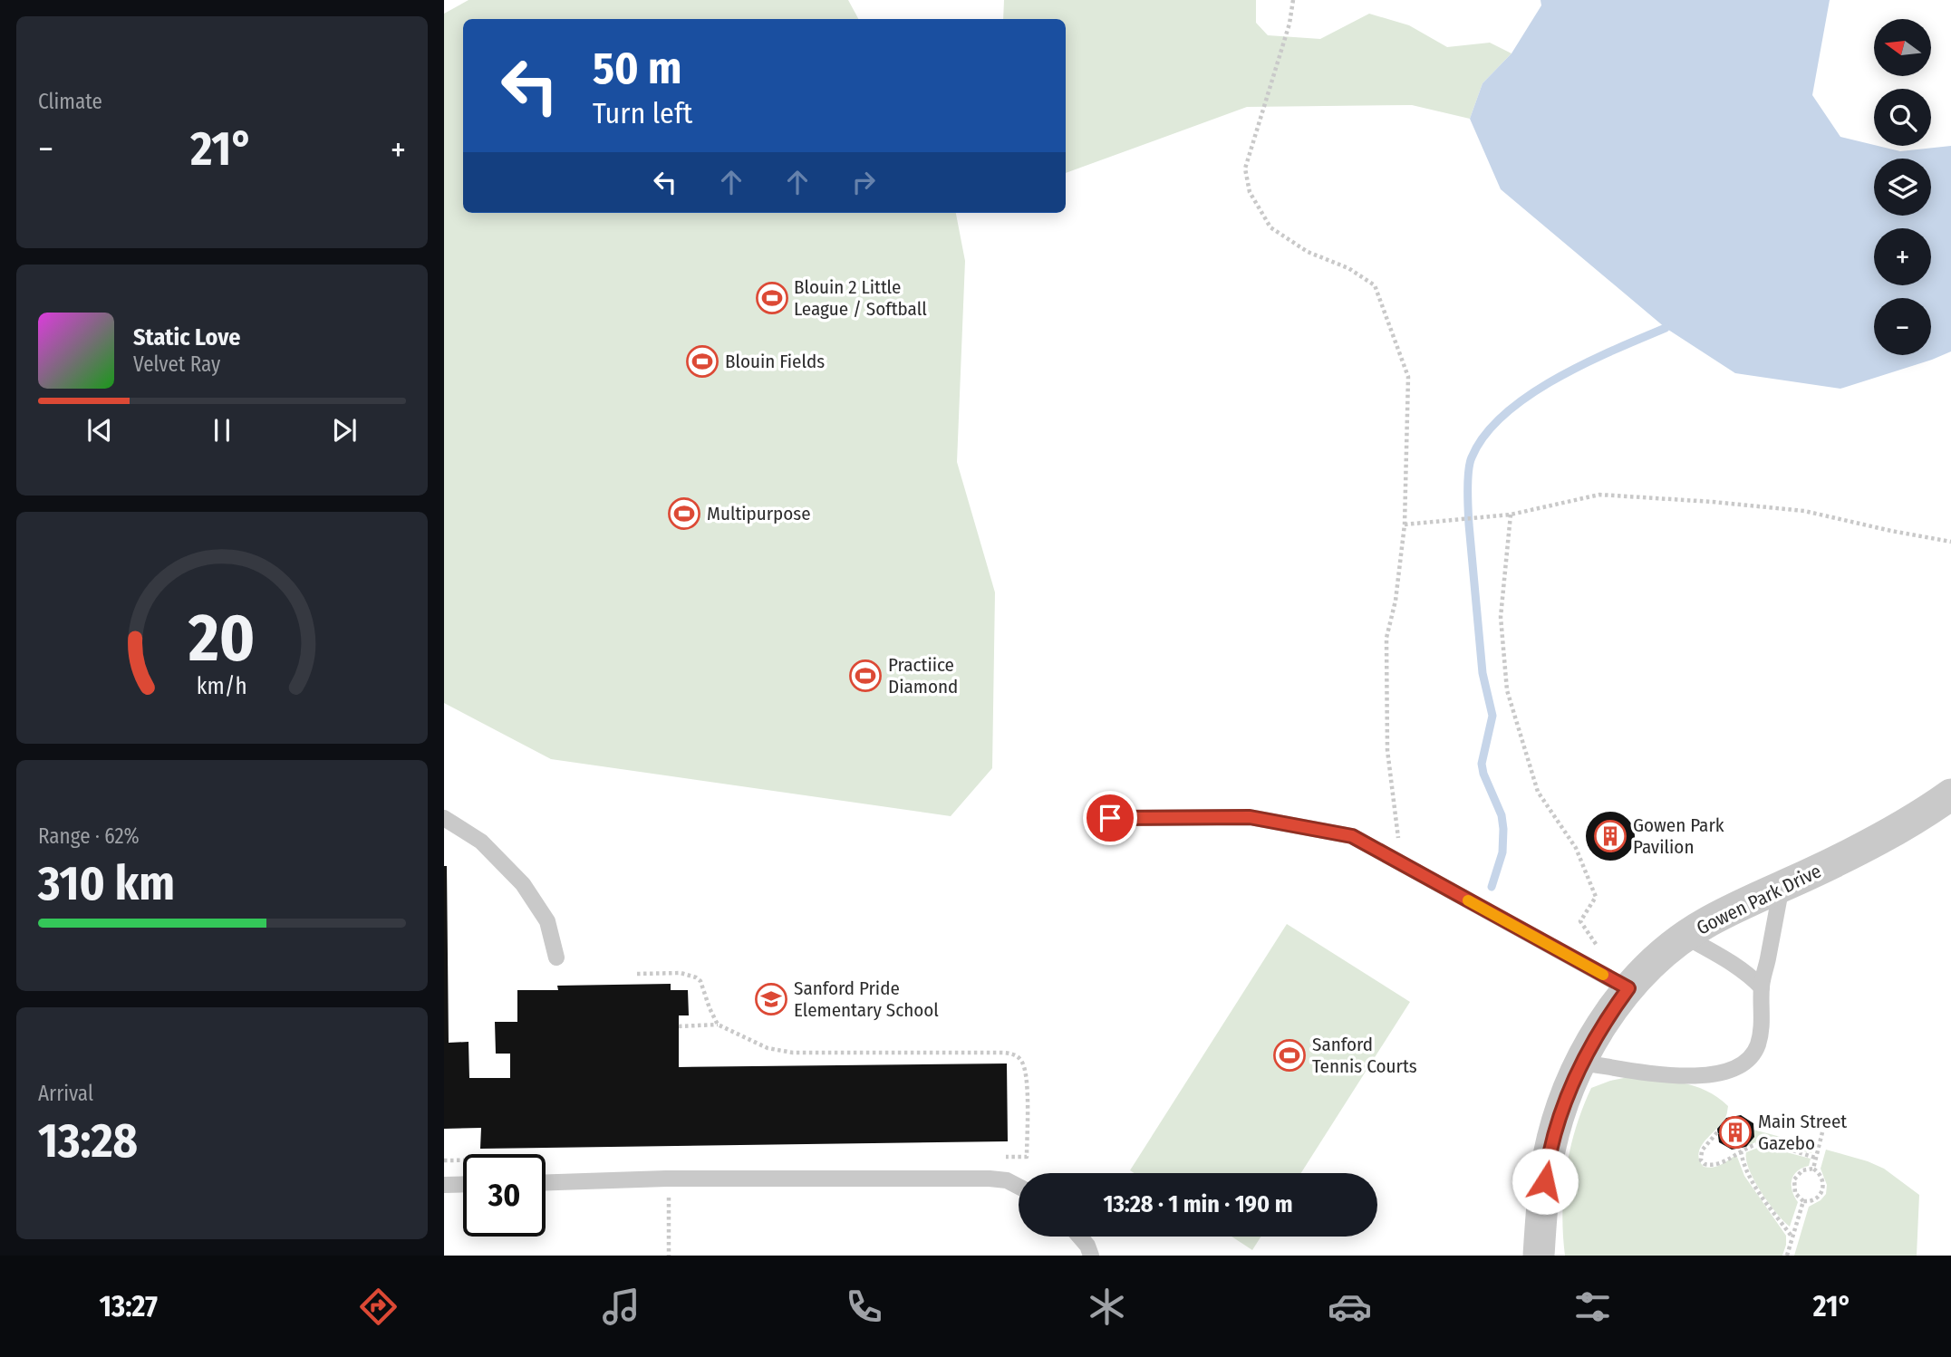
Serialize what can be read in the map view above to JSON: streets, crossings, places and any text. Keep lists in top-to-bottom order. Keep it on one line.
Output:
{"streets":{"street":["Gowen Park Drive"]},"places":{"sports":["Blouin 2 Little League / Softball","Blouin Fields","Multipurpose","Practiice Diamond","Sanford Tennis Courts"],"building":["Gowen Park Pavilion","Main Street Gazebo"],"school or university":["Sanford Pride Elementary School"]},"north":"left","page":{"tile":["Climate",["Range · 62%","310 km"],["Arrival","13:28"]],"map_buttons":["+","−"],"turn":["50 m","Turn left"],"heat":["−","21°","+"],"song":["Static Love","Velvet Ray"],"limit":"30","trip":"13:28 · 1 min · 190 m","tabs":["13:27","21°"],"gauge":["20","km/h"]}}
